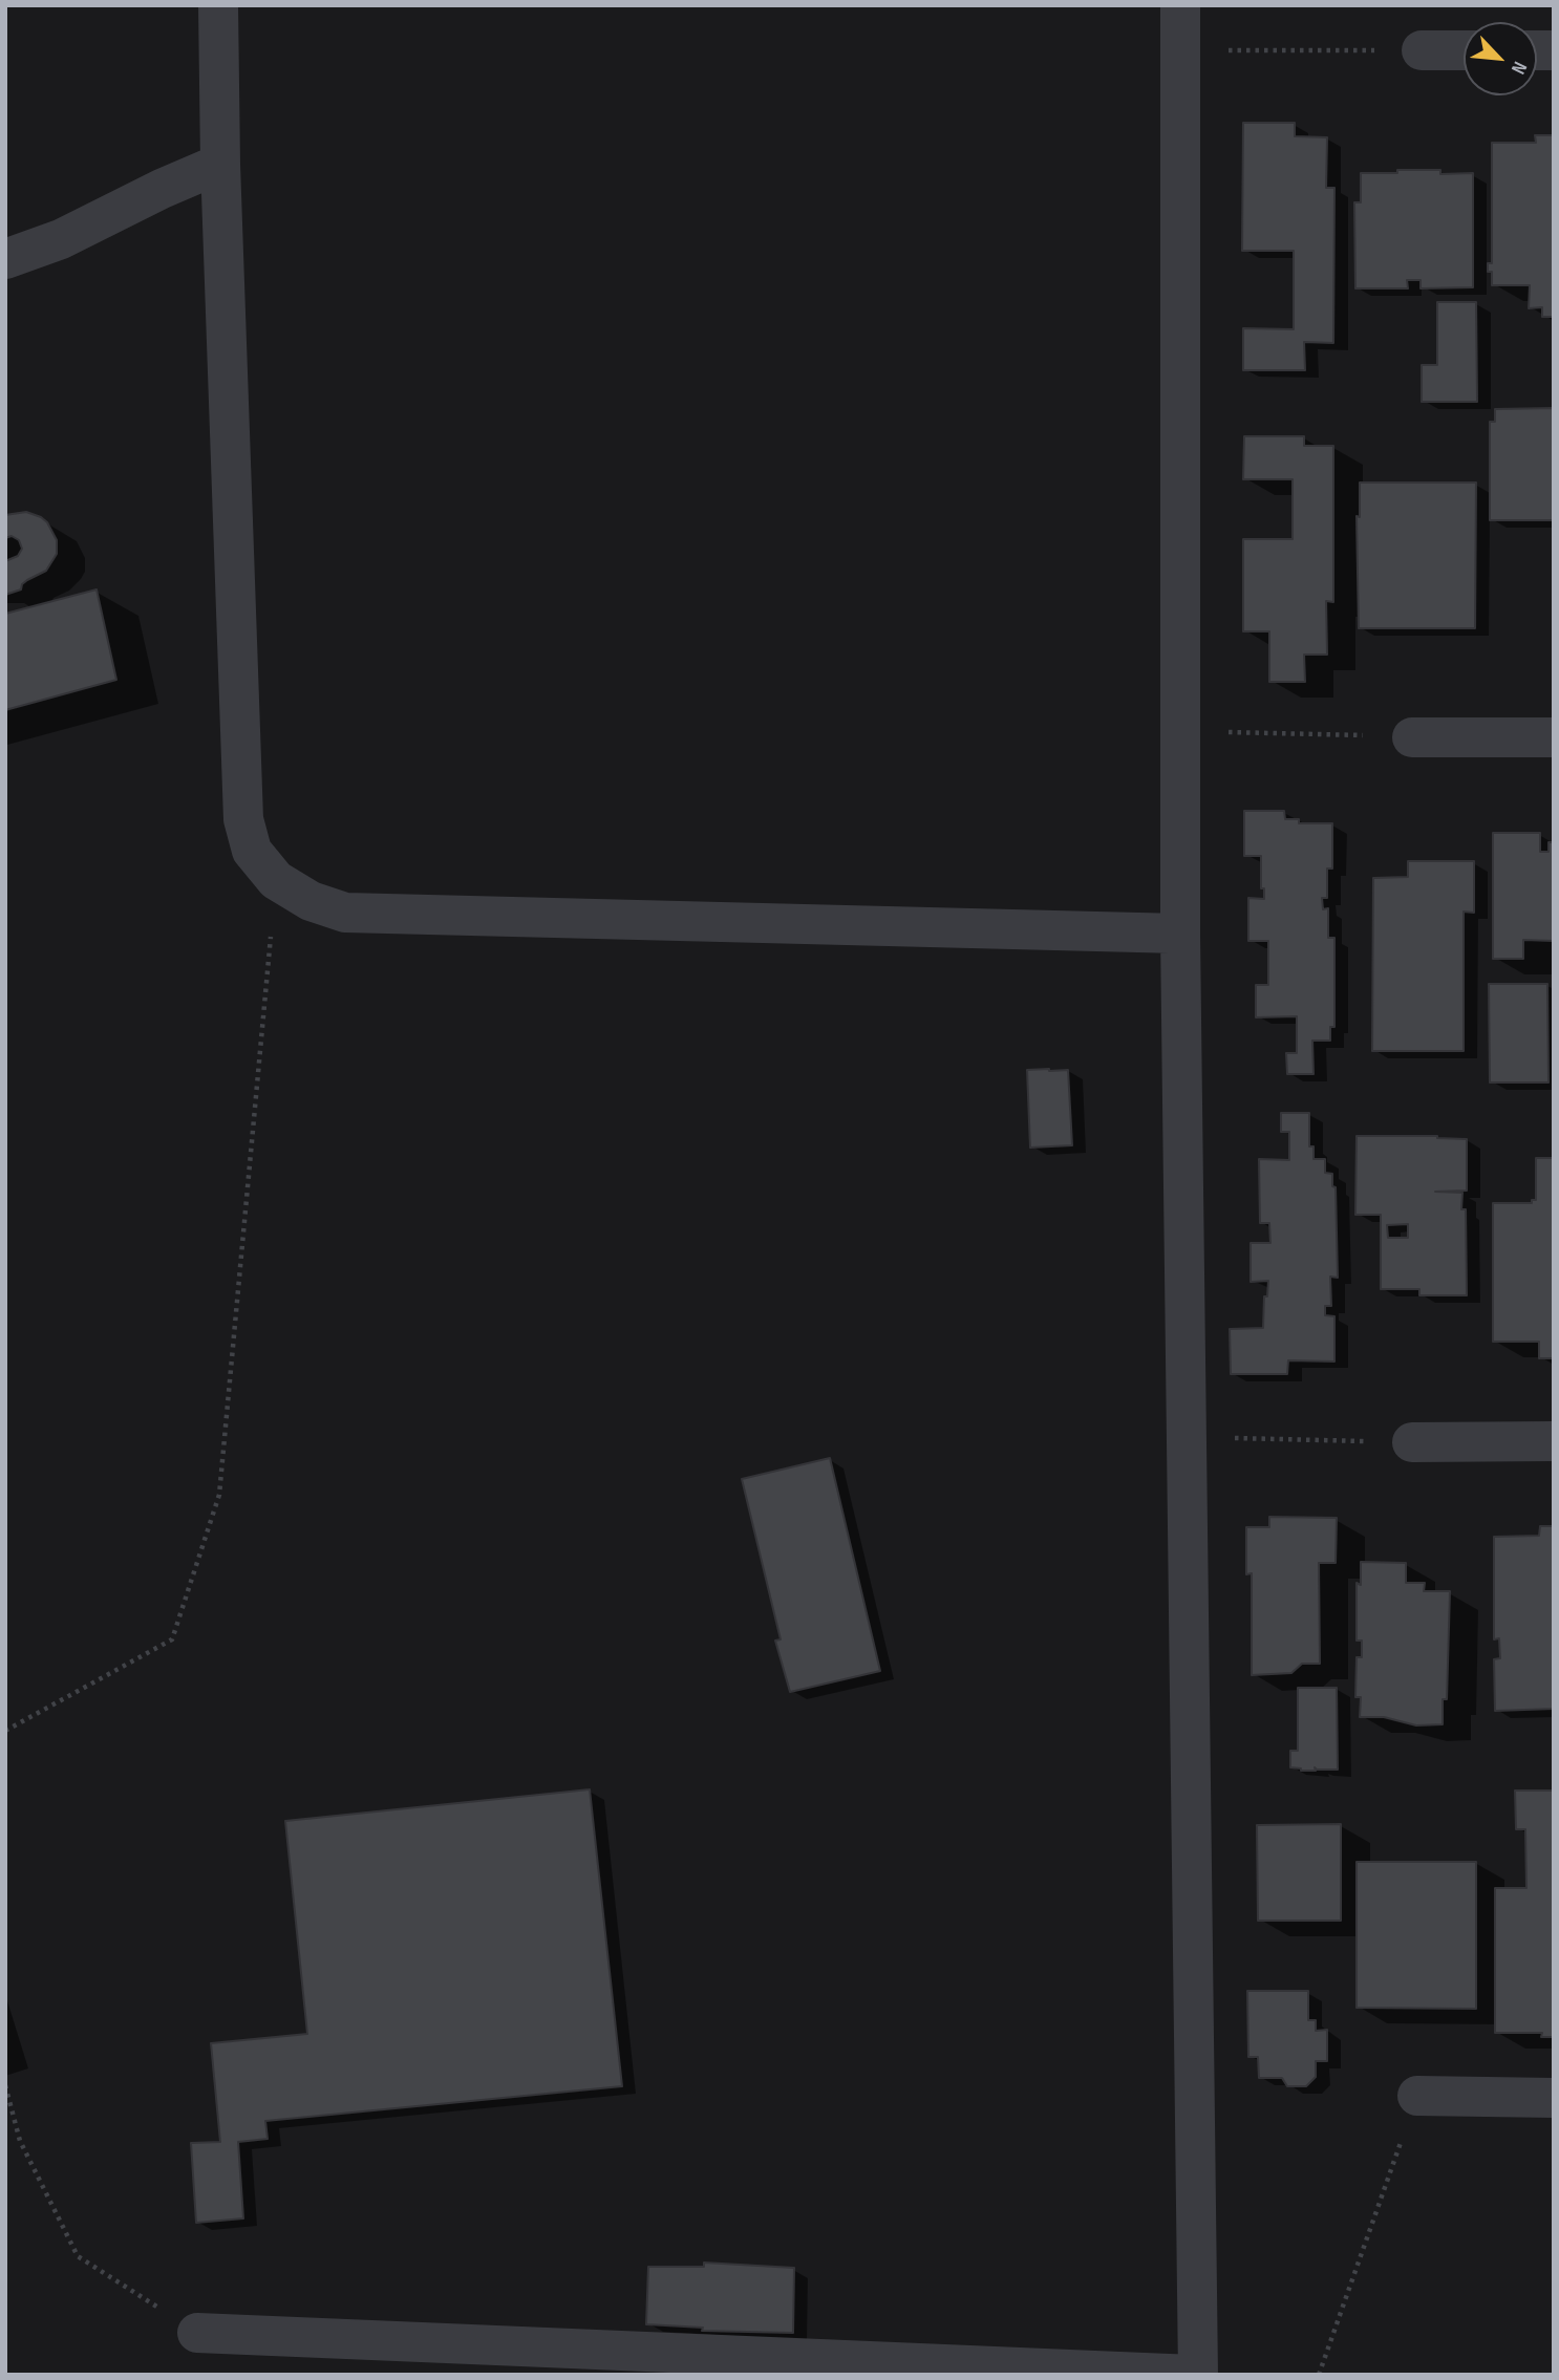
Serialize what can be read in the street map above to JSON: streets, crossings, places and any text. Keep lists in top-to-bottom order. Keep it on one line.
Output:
{"north":"bottom right"}
